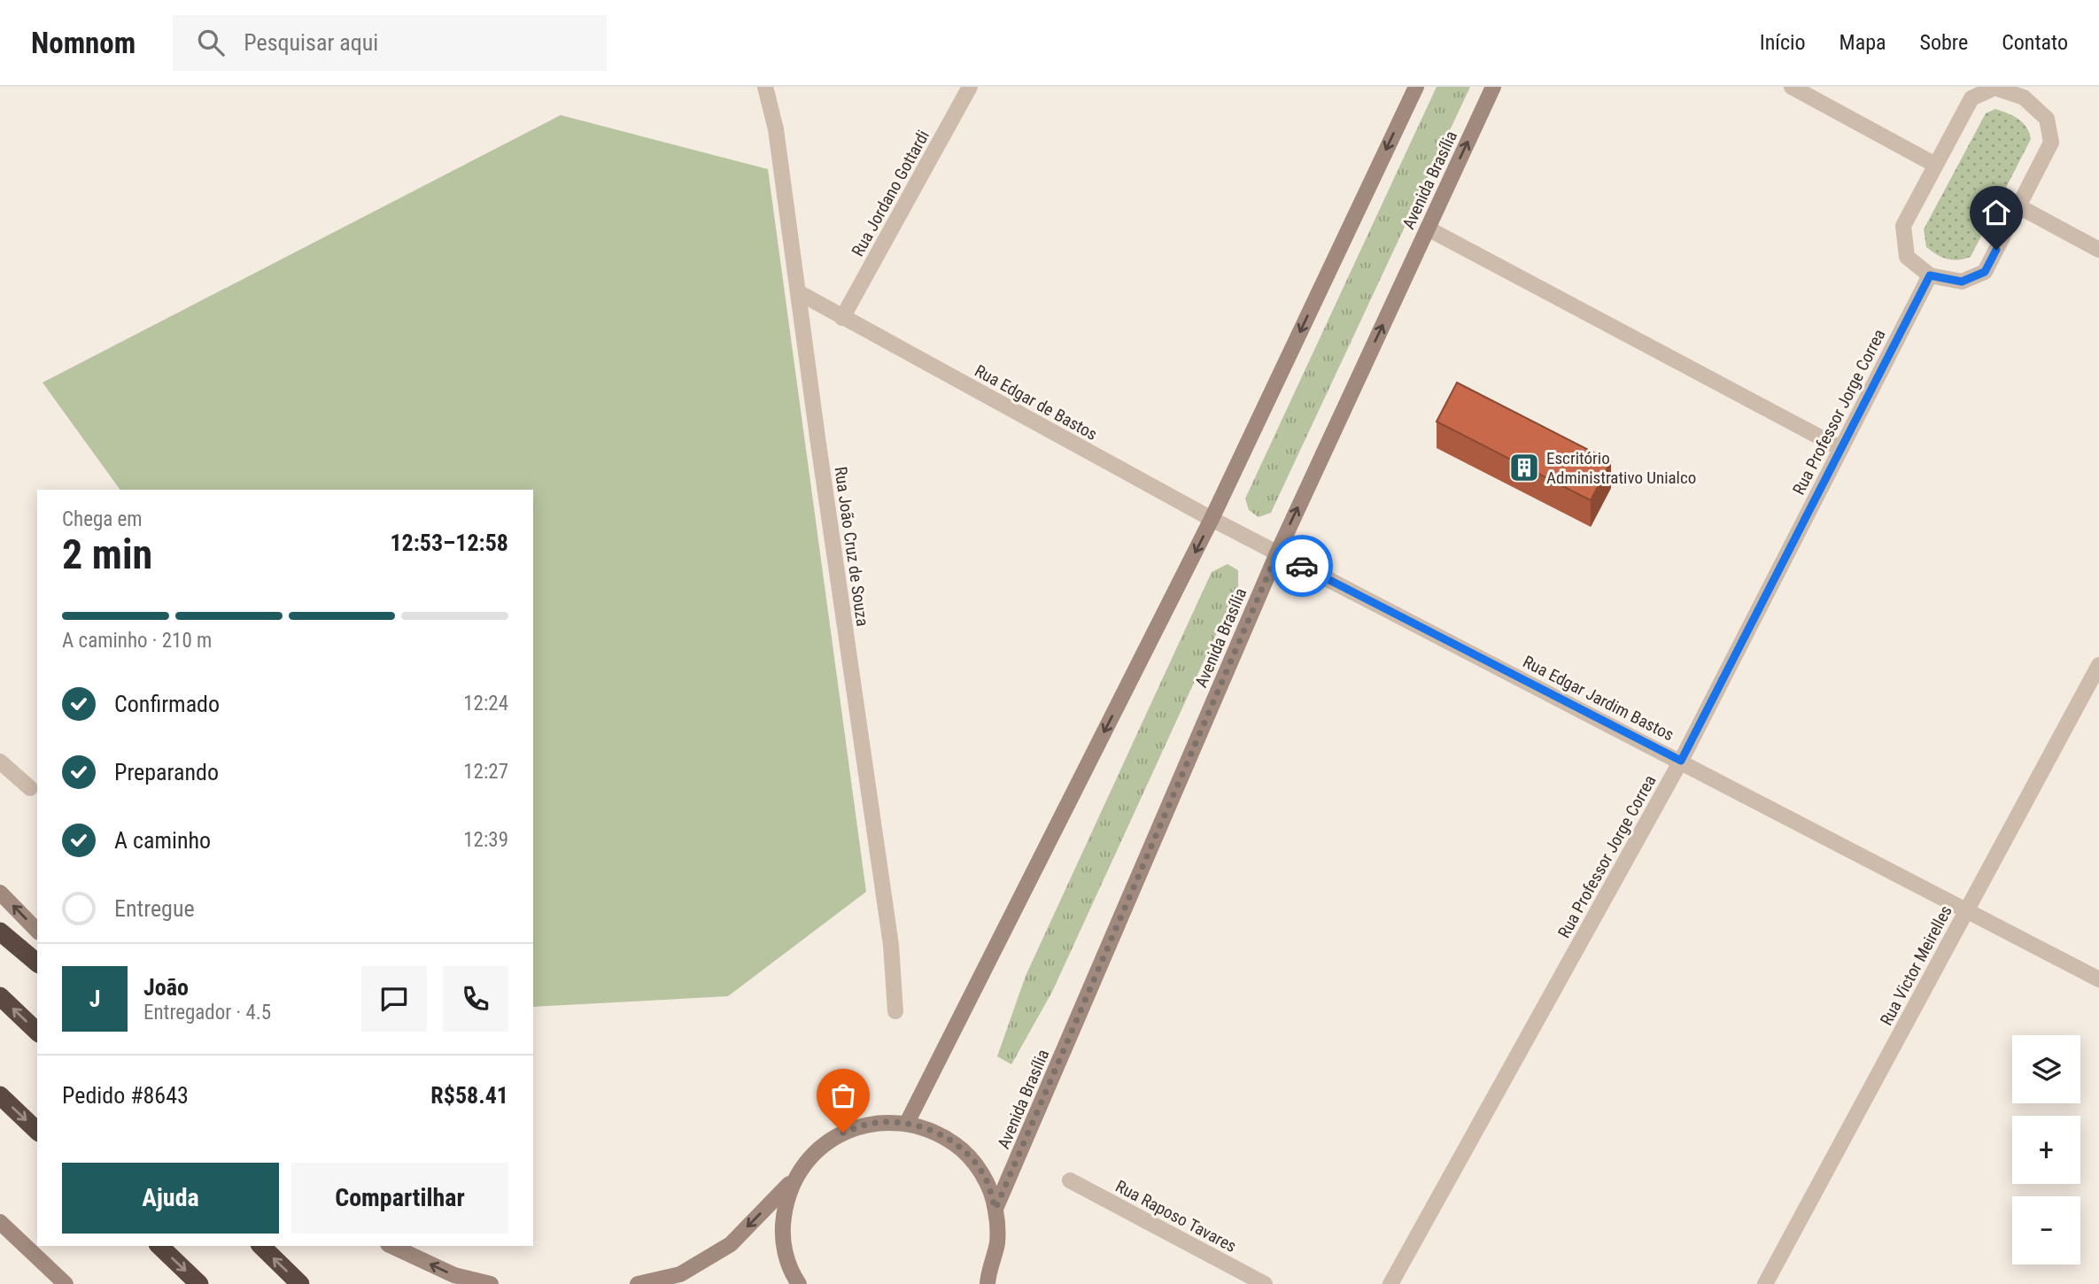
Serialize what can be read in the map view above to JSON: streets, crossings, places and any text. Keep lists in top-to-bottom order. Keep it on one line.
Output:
{"streets":{"main road":["Avenida Brasília"],"street":["Rua Jordano Gottardi","Rua Edgar de Bastos","Rua Professor Jorge Correa","Rua João Cruz de Souza","Rua Edgar Jardim Bastos","Rua Victor Meirelles","Rua Raposo Tavares"]},"crossings":[["Avenida Brasília","Rua Edgar Jardim Bastos"],["Rua Jordano Gottardi","Rua Edgar de Bastos"],["Rua Edgar de Bastos","Rua João Cruz de Souza"],["Rua Edgar de Bastos","Rua Edgar Jardim Bastos"],["Rua Professor Jorge Correa","Rua Edgar Jardim Bastos"],["Rua Edgar Jardim Bastos","Rua Victor Meirelles"]],"places":{"building":["Escritório Administrativo Unialco"]},"page":{"header":"Nomnom","search":"Pesquisar aqui","nav":["Início","Mapa","Sobre","Contato"],"heading":["2 min","Chega em","12:53–12:58"],"panel":["João","Entregador · 4.5","Pedido #8643","R$58.41"],"bar":"A caminho · 210 m","list":[["Confirmado","12:24"],["Preparando","12:27"],["A caminho","12:39"],"Entregue"],"round":"J","map_buttons":["+","−"],"buttons":["Ajuda","Compartilhar"]}}
